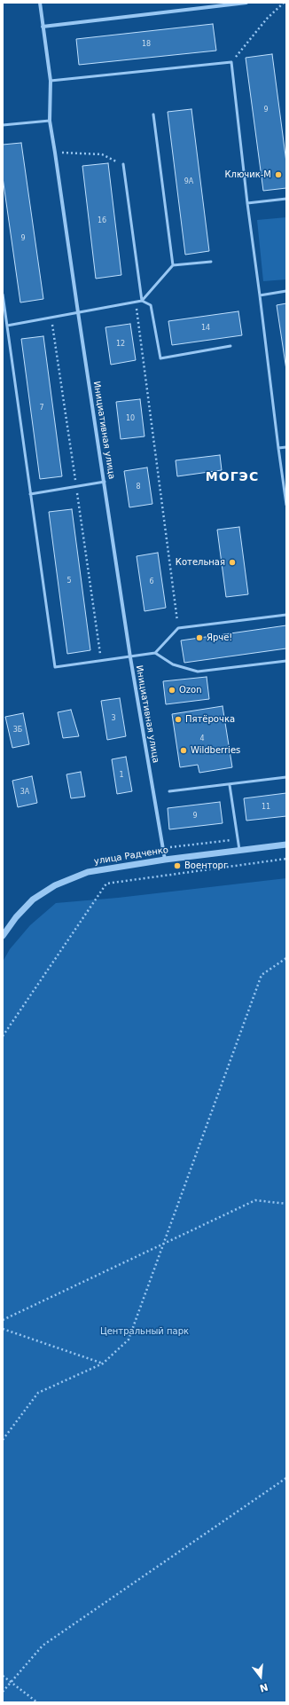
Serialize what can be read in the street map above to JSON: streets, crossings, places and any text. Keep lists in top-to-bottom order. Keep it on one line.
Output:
{"streets":{"street":["Инициативная улица","улица Радченко"]},"crossings":[["Инициативная улица","улица Радченко"]],"districts":["МОГЭС"],"parks":["Центральный парк"],"places":["Ключик-М","Котельная","Ярче!","Ozon","Пятёрочка","Wildberries","Военторг"],"house_numbers":["18","9","9А","16","9","14","12","7","10","8","5","6","3","3Б","4","1","3А","11","9"],"north":"bottom"}
